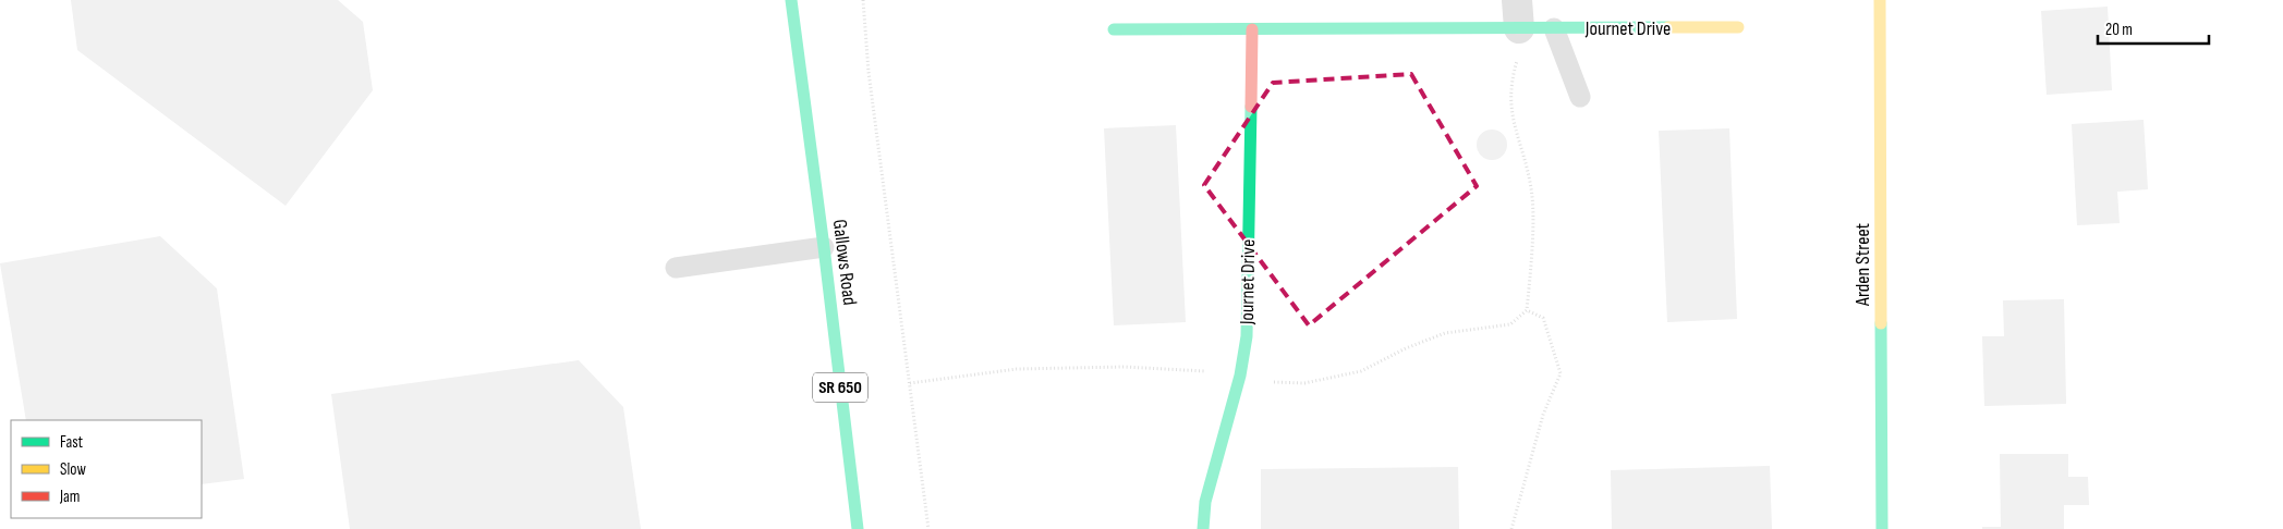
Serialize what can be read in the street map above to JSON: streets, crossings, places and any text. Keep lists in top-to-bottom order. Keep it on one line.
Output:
{"streets":{"street":["Journet Drive","Gallows Road","Arden Street","SR 650"]},"legend":["Fast","Slow","Jam"],"scale_bar":"20 m"}
